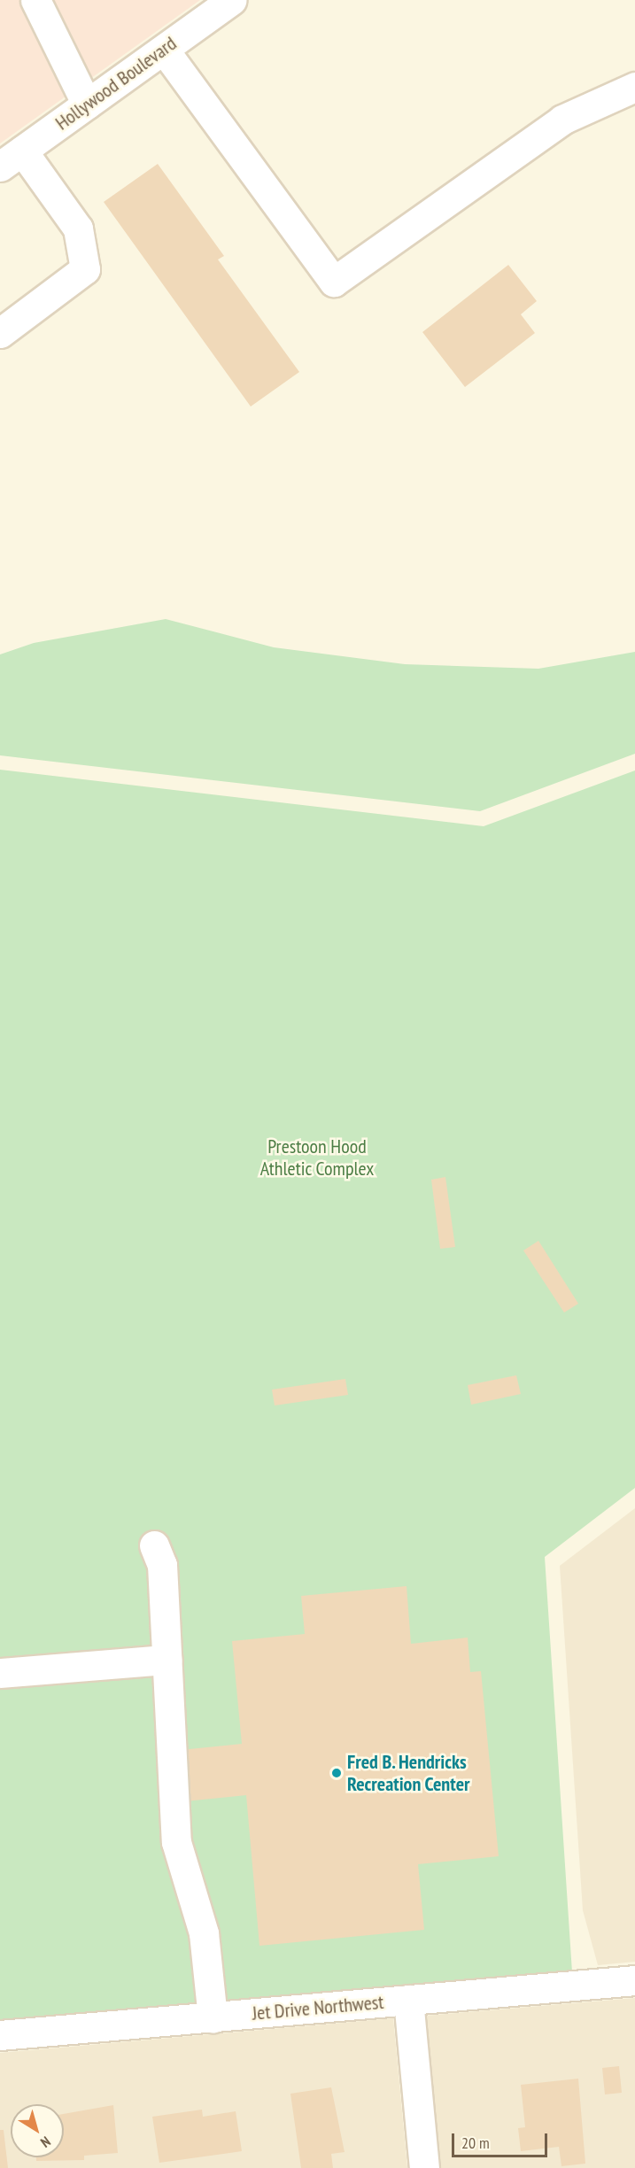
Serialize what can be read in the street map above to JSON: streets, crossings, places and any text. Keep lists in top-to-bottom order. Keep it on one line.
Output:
{"streets":{"street":["Hollywood Boulevard","Jet Drive Northwest"]},"parks":["Prestoon Hood Athletic Complex"],"places":["Fred B. Hendricks Recreation Center"],"scale_bar":"20 m","north":"bottom right"}
